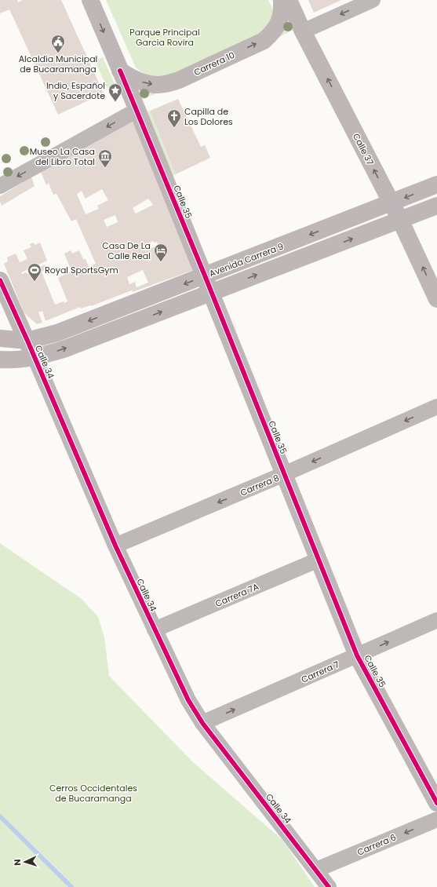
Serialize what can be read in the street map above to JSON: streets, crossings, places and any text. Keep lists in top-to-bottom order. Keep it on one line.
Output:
{"streets":{"street":["Carrera 10","Calle 37","Calle 35","Avenida Carrera 9","Calle 34","Carrera 8","Carrera 7A","Carrera 7","Carrera 6"]},"crossings":[["Carrera 10","Calle 35"],["Calle 37","Avenida Carrera 9"],["Calle 35","Avenida Carrera 9"],["Calle 35","Carrera 8"],["Calle 35","Carrera 7A"],["Calle 35","Carrera 7"],["Avenida Carrera 9","Calle 34"],["Calle 34","Carrera 8"],["Calle 34","Carrera 7A"],["Calle 34","Carrera 7"],["Calle 34","Carrera 6"]],"one_way":["Calle 37","Carrera 8","Carrera 7","Carrera 6"],"parks":["Parque Principal García Rovira","Cerros Occidentales de Bucaramanga"],"places":{"public building":["Alcaldía Municipal de Bucaramanga"],"place":["Indio, Español y Sacerdote"],"church":["Capilla de Los Dolores"],"museum":["Museo La Casa del Libro Total"],"hotel":["Casa De La Calle Real"],"sports":["Royal SportsGym"]},"north":"left"}
